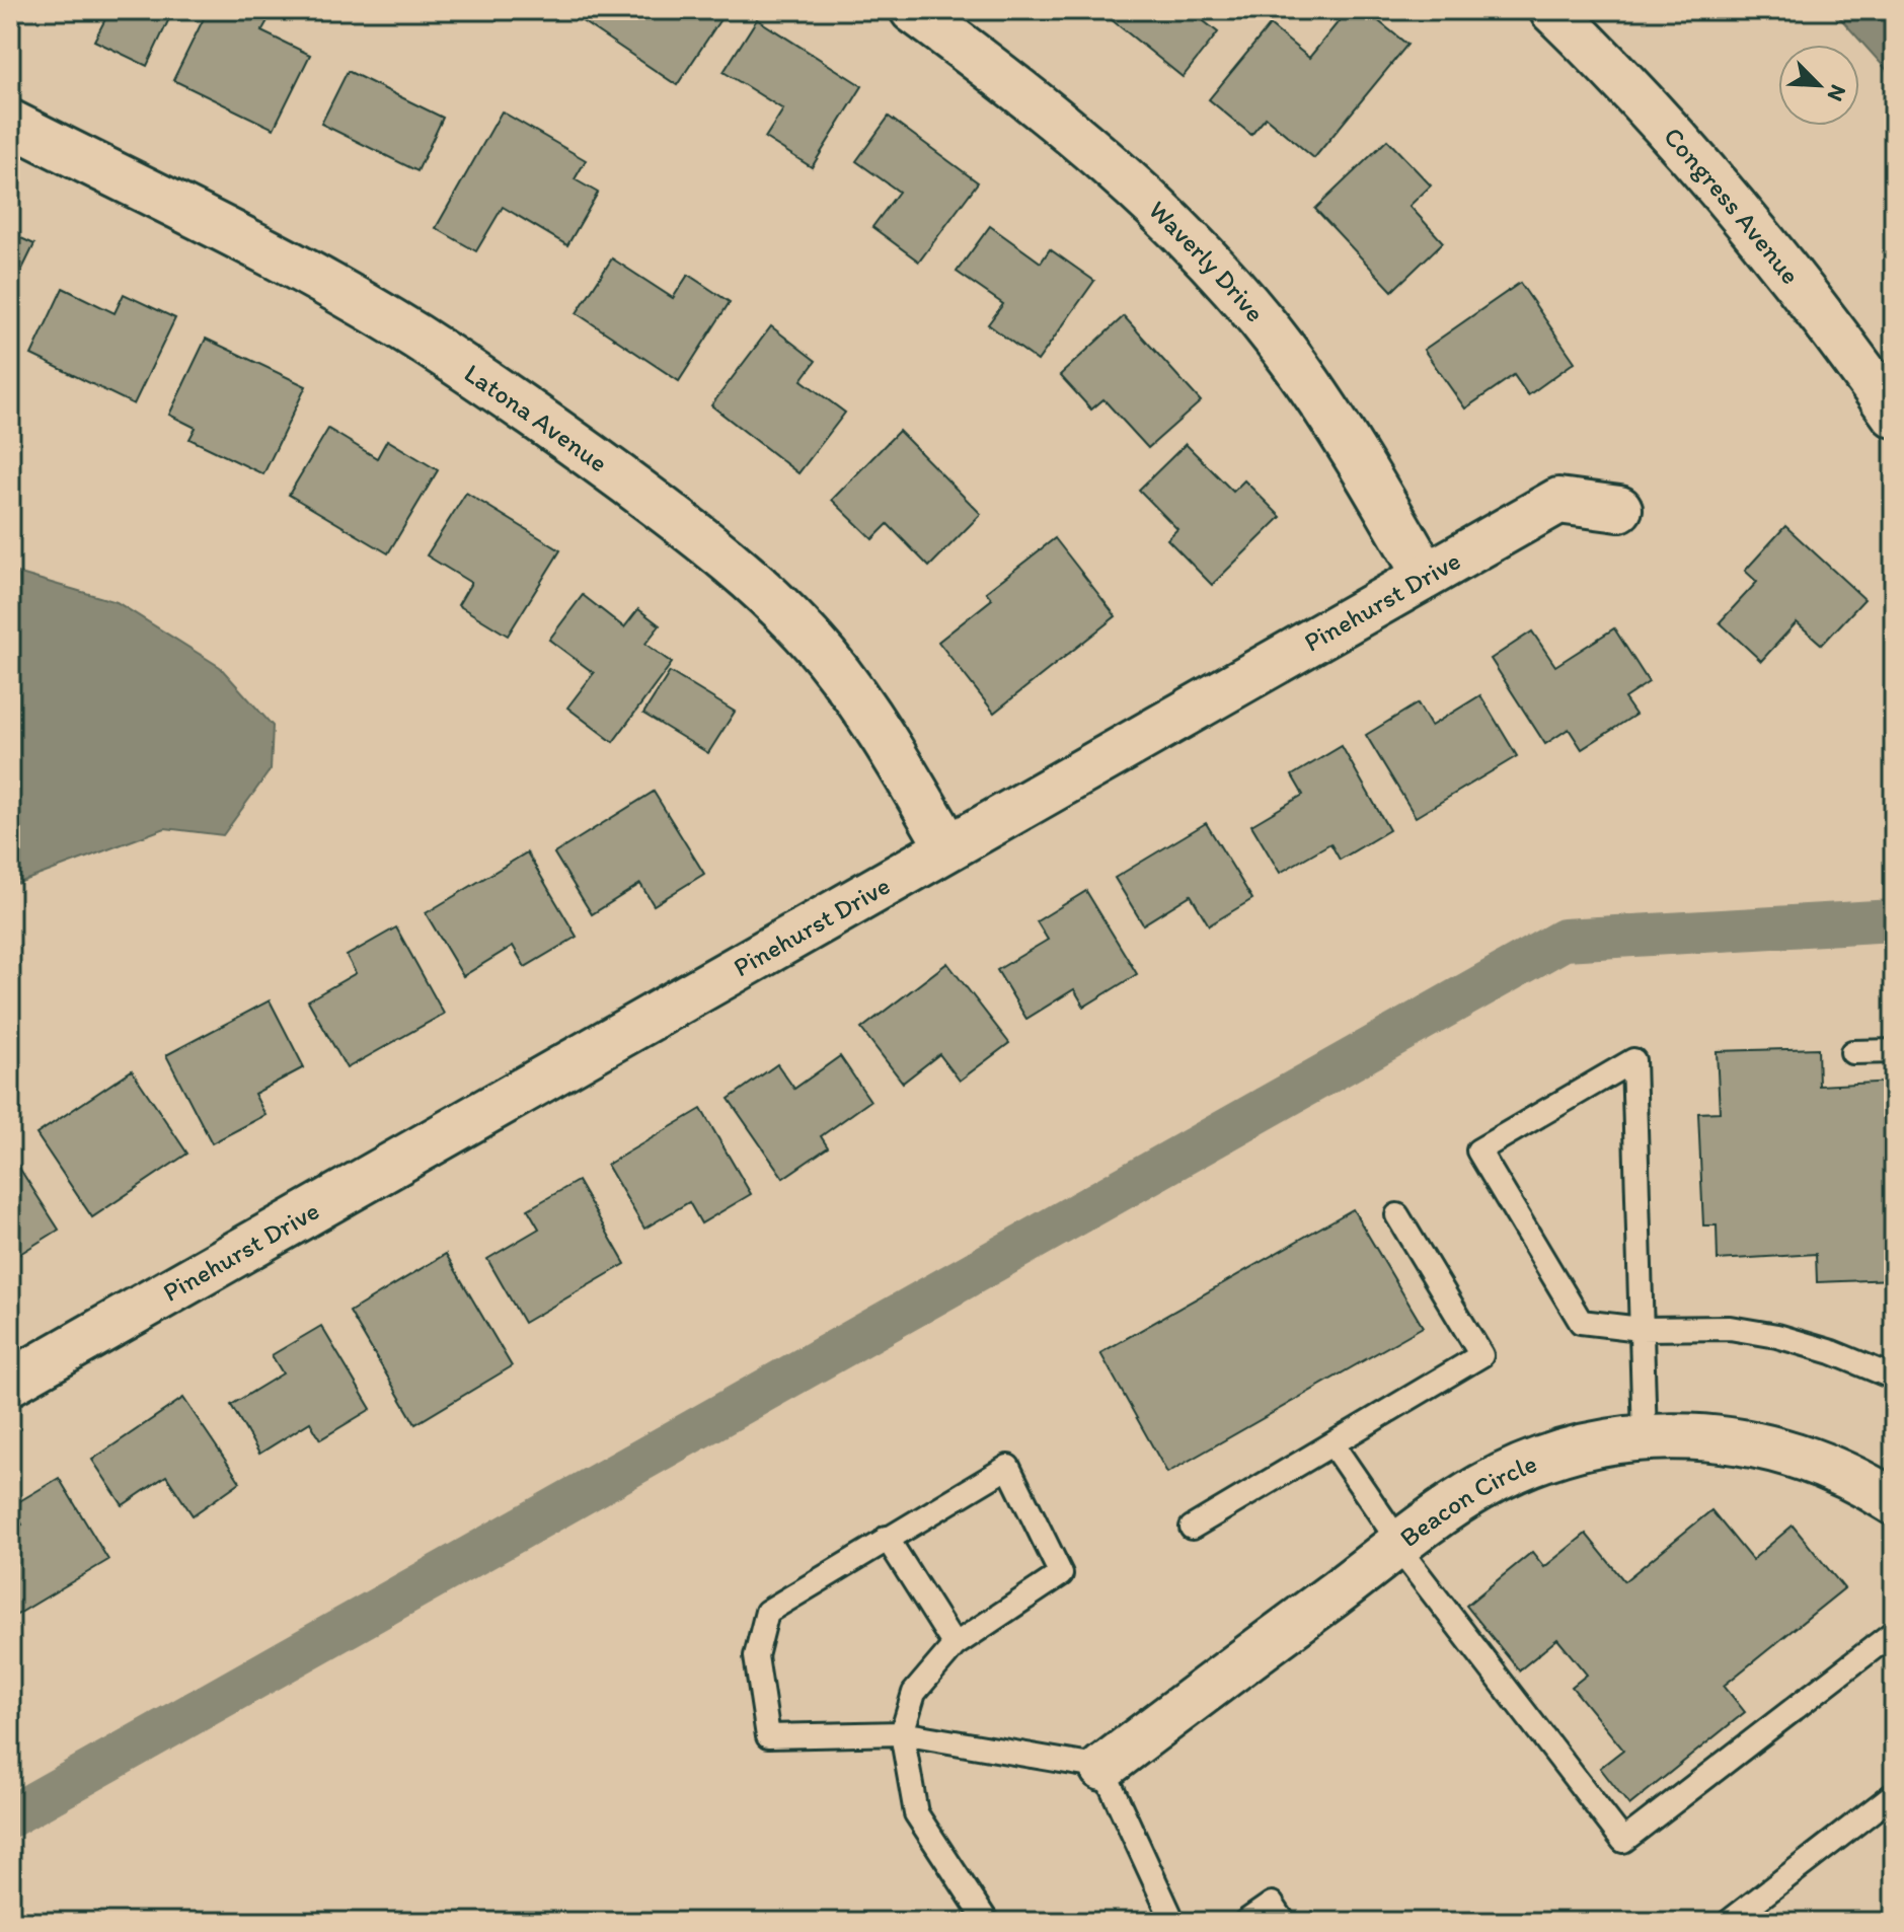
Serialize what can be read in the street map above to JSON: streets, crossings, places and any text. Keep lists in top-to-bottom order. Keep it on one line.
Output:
{"streets":{"street":["Congress Avenue","Waverly Drive","Latona Avenue","Pinehurst Drive","Beacon Circle"]},"crossings":[["Waverly Drive","Pinehurst Drive"],["Latona Avenue","Pinehurst Drive"]],"north":"bottom right"}
